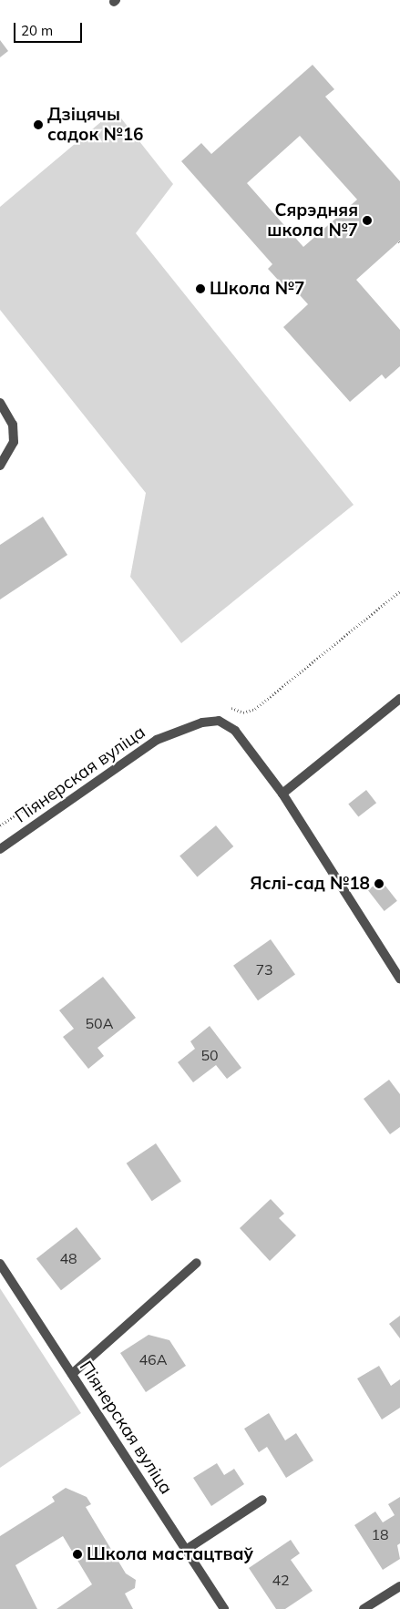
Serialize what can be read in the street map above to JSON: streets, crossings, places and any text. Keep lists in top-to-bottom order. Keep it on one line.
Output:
{"streets":{"street":["Піянерская вуліца"]},"places":["Дзіцячы садок №16","Сярэдняя школа №7","Школа №7","Яслі-сад №18","Школа мастацтваў"],"house_numbers":["73","50А","50","48","46А","18","42"],"scale_bar":"20 m"}
